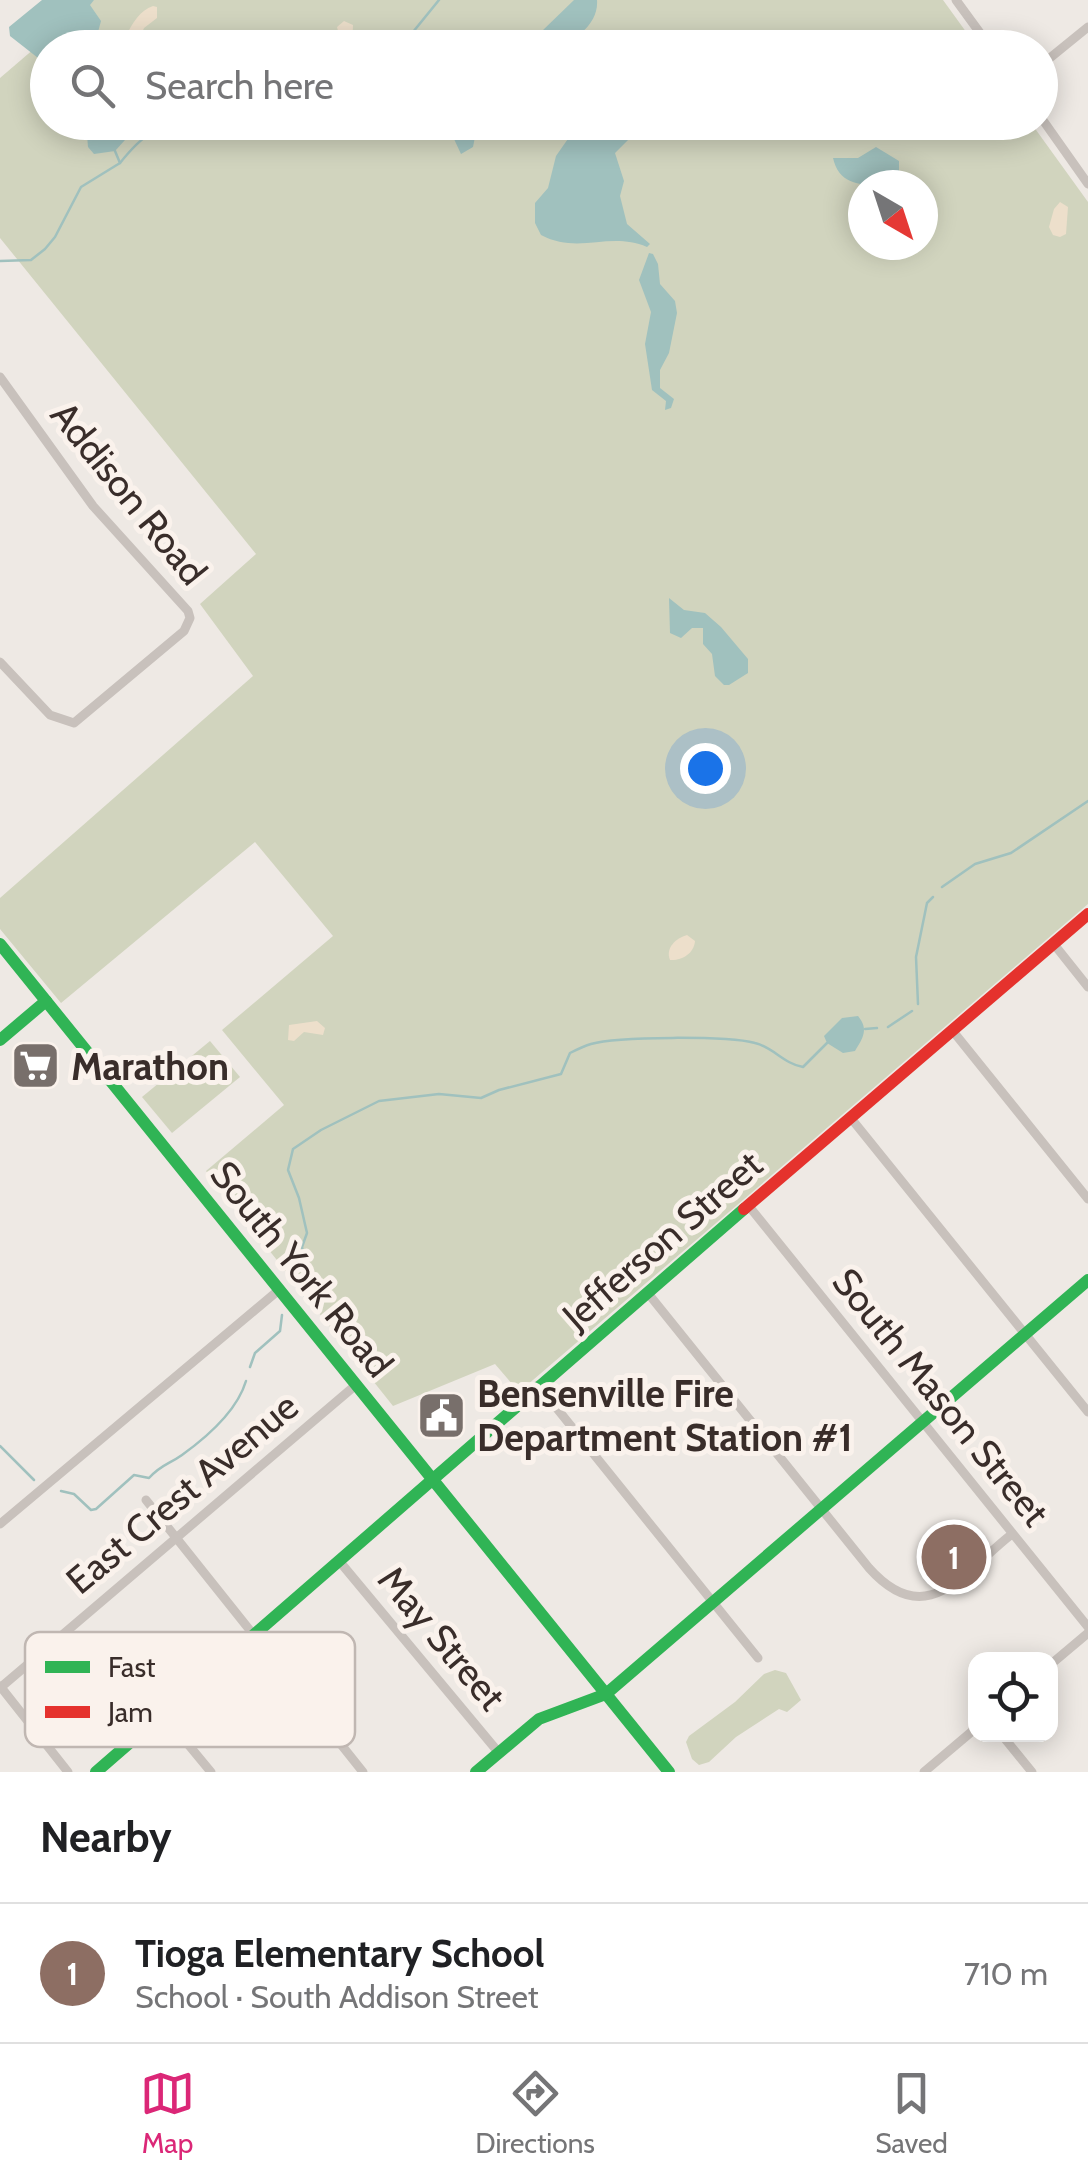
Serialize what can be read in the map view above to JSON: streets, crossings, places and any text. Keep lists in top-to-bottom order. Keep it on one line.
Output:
{"streets":{"street":["Addison Road","Jefferson Street","South York Road","South Mason Street","East Crest Avenue","May Street"]},"crossings":[["Jefferson Street","South York Road"],["Jefferson Street","South Mason Street"],["Jefferson Street","May Street"],["South York Road","East Crest Avenue"]],"places":{"supermarket":["Marathon"],"public building":["Bensenville Fire Department Station #1"]},"legend":["Fast","Jam"],"north":"bottom right","page":{"search":"Search here","pins":"1","heading":"Nearby","list":[{"mark":"1","name":"Tioga Elementary School","note":"School · South Addison Street","value":"710 m"}],"nav":["Map","Directions","Saved"]}}
